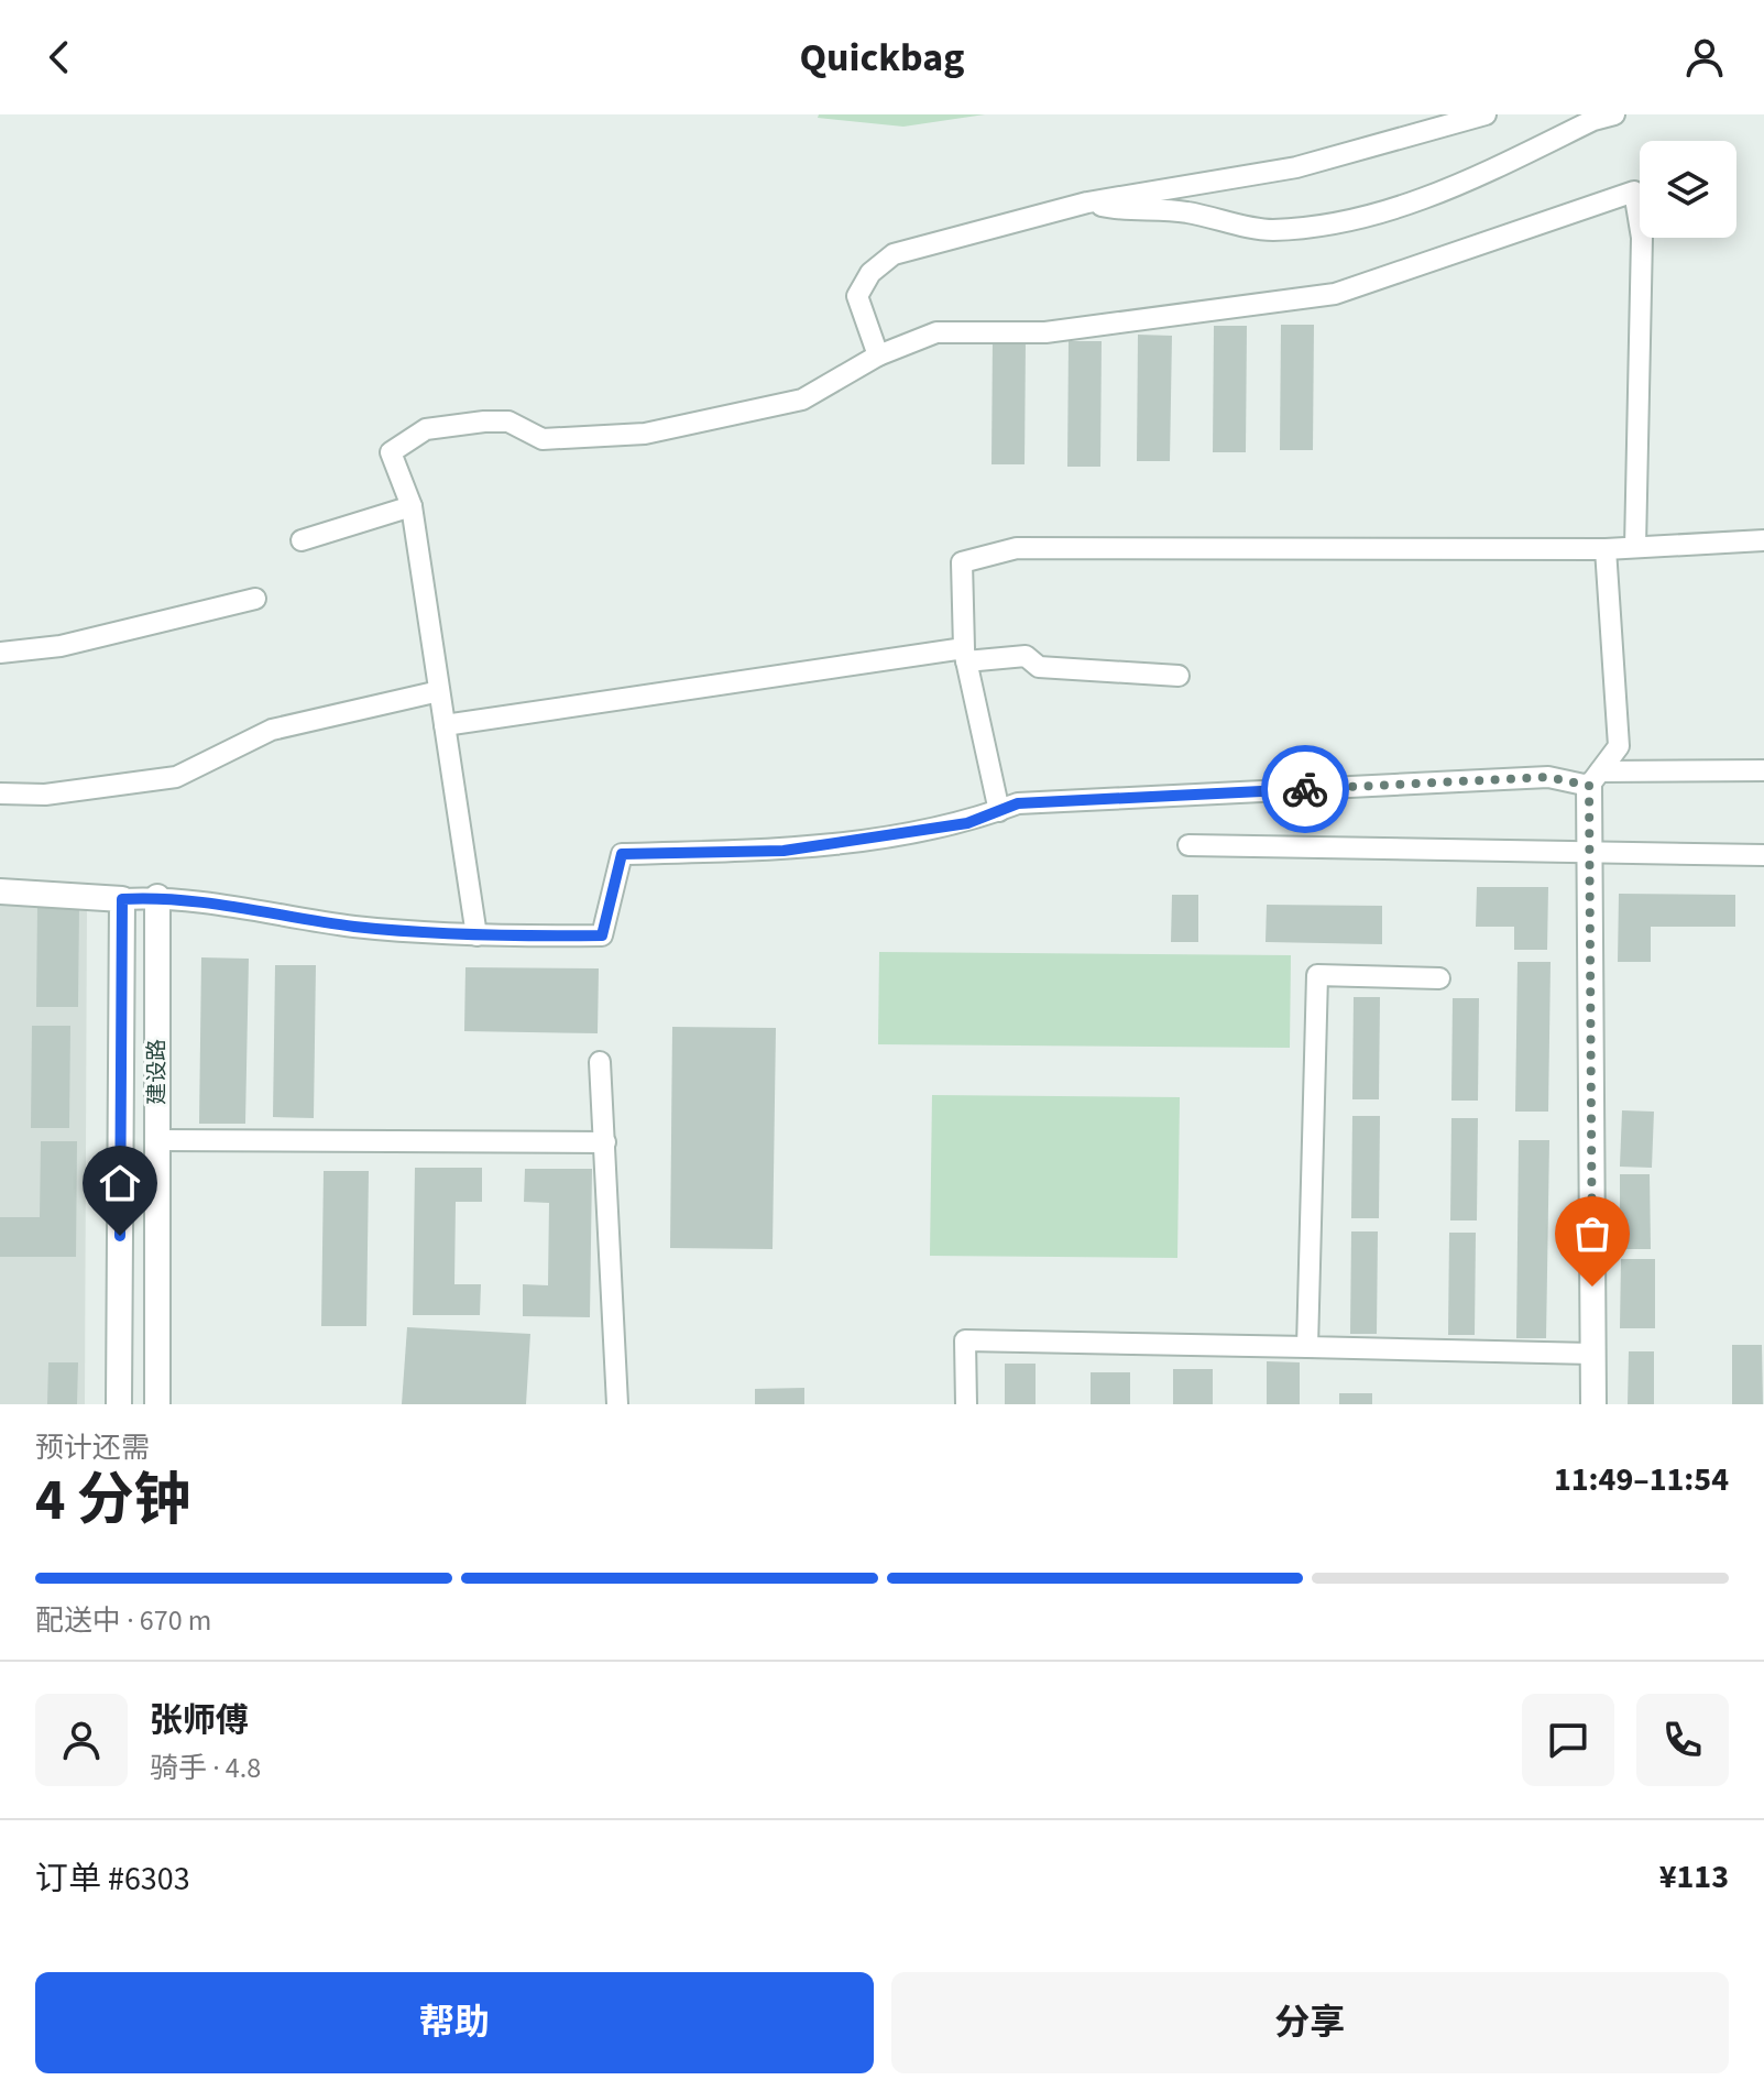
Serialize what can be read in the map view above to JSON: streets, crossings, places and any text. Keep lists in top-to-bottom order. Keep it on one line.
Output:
{"streets":{"street":["建设路"]},"page":{"header":"Quickbag","heading":["4 分钟","预计还需","11:49–11:54"],"panel":["张师傅","骑手 · 4.8","订单 #6303","¥113"],"bar":"配送中 · 670 m","buttons":["帮助","分享"]}}
